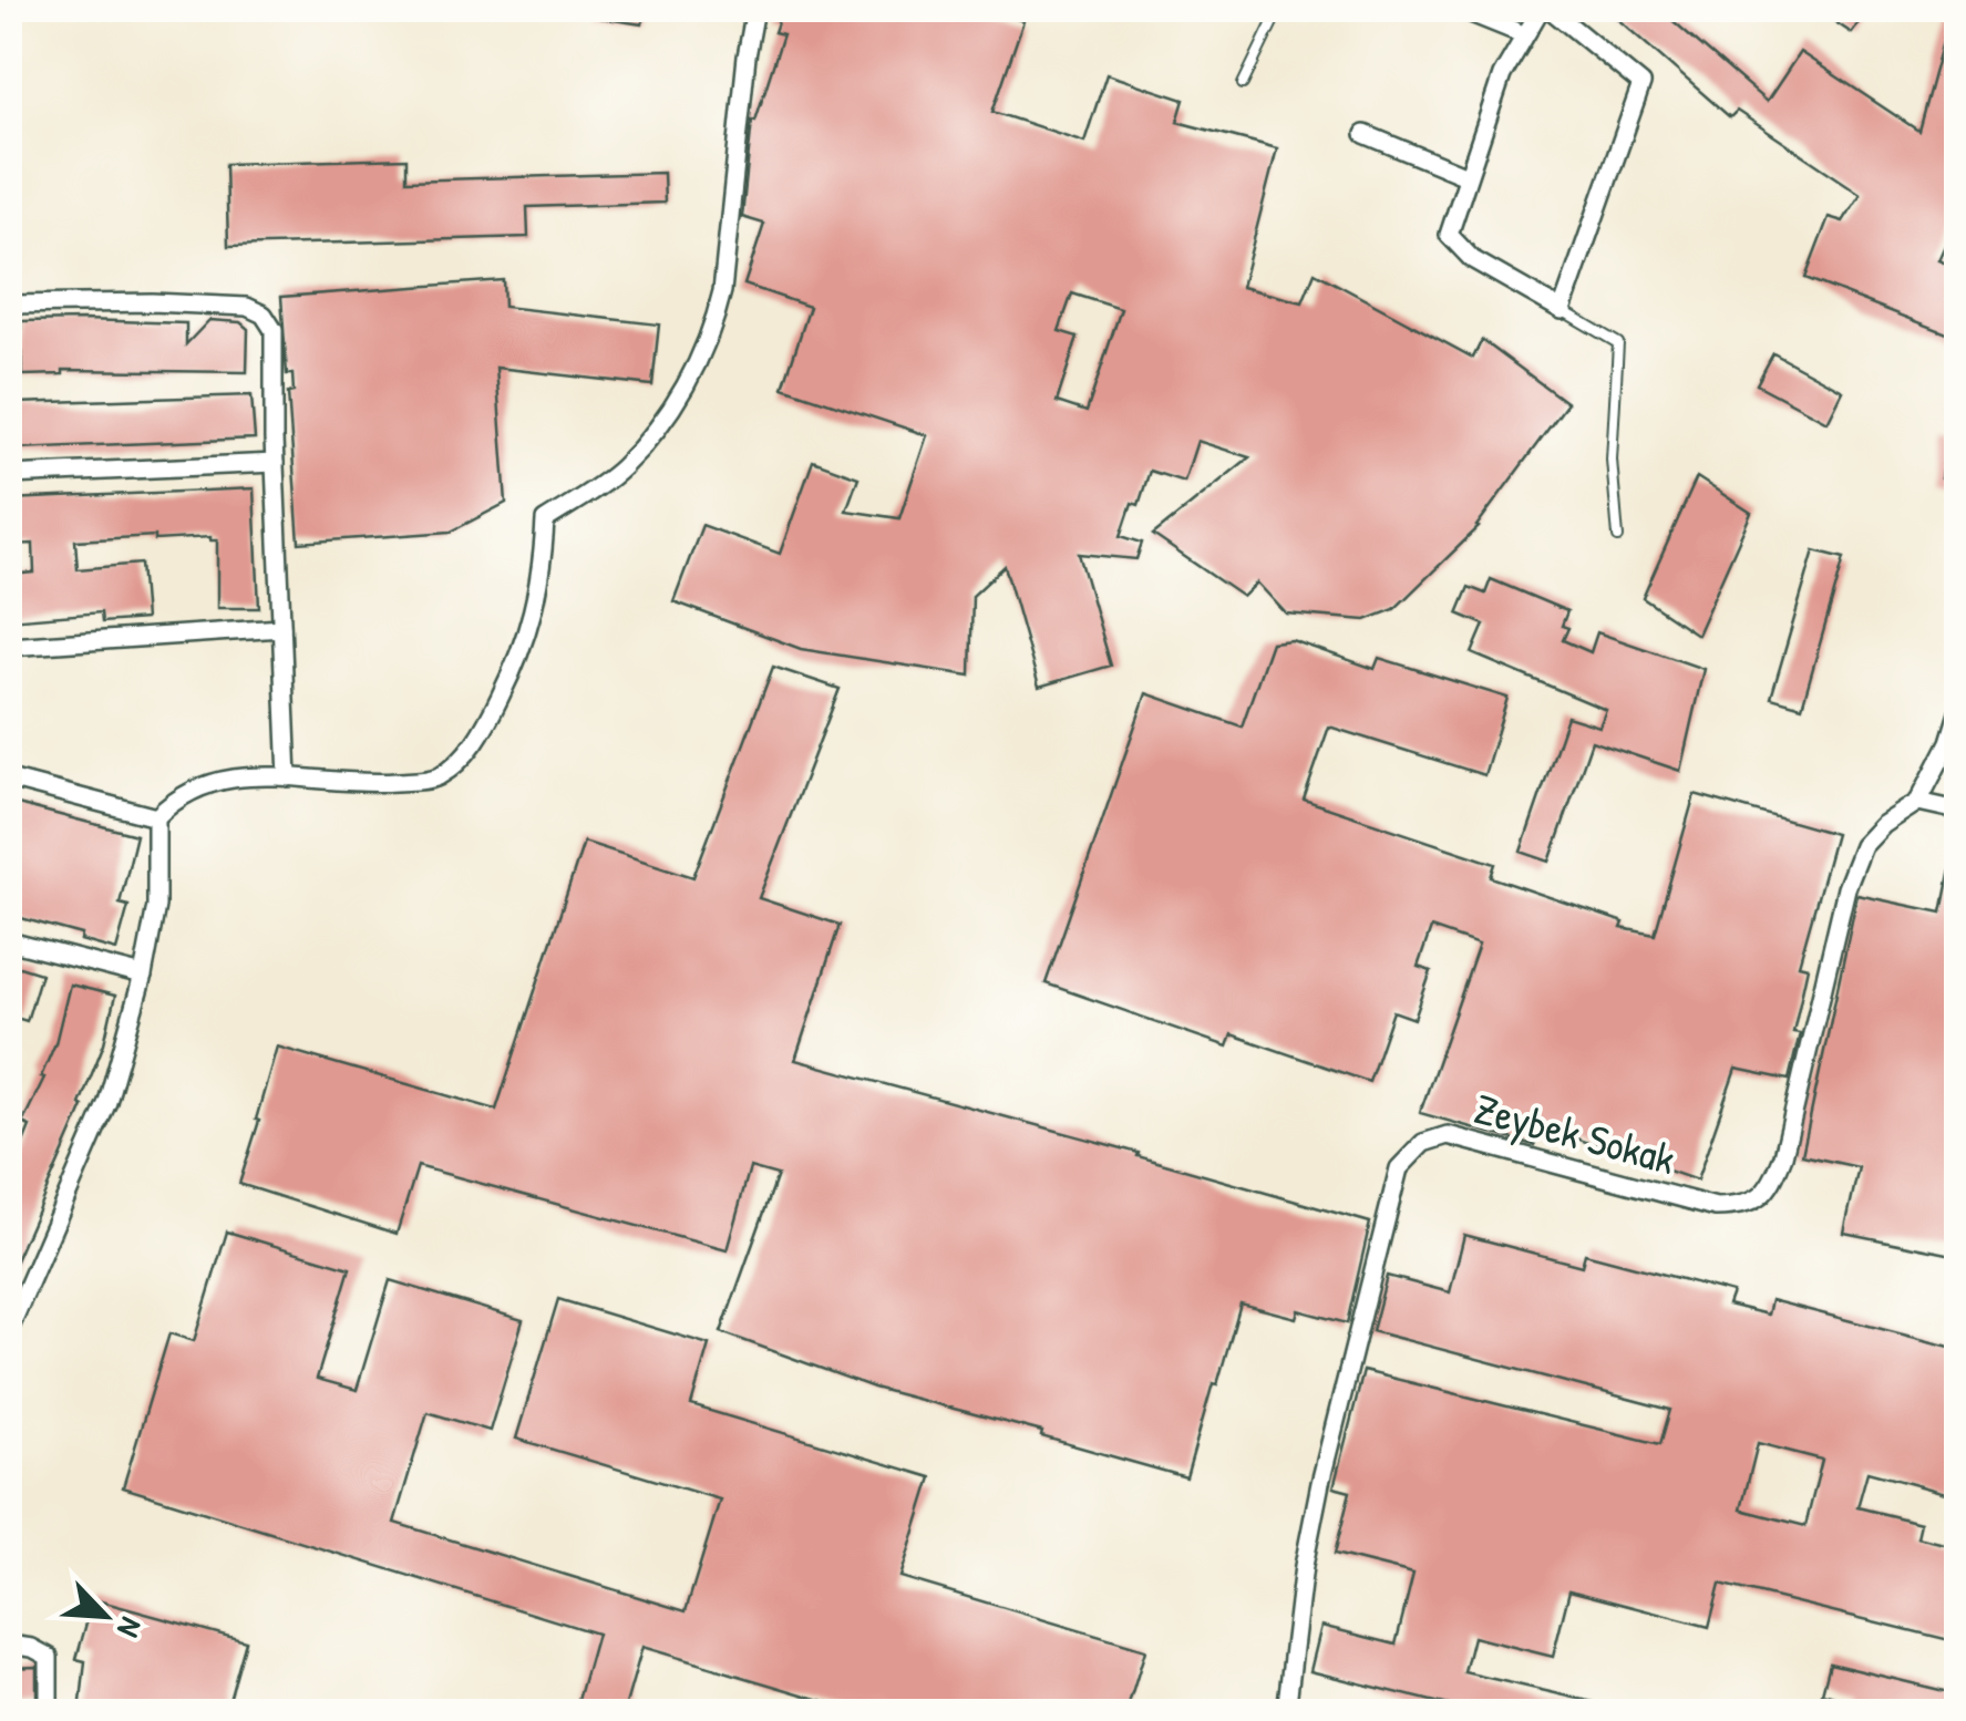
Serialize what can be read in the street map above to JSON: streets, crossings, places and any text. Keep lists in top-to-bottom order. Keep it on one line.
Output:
{"streets":{"street":["Zeybek Sokak"]},"north":"bottom right"}
